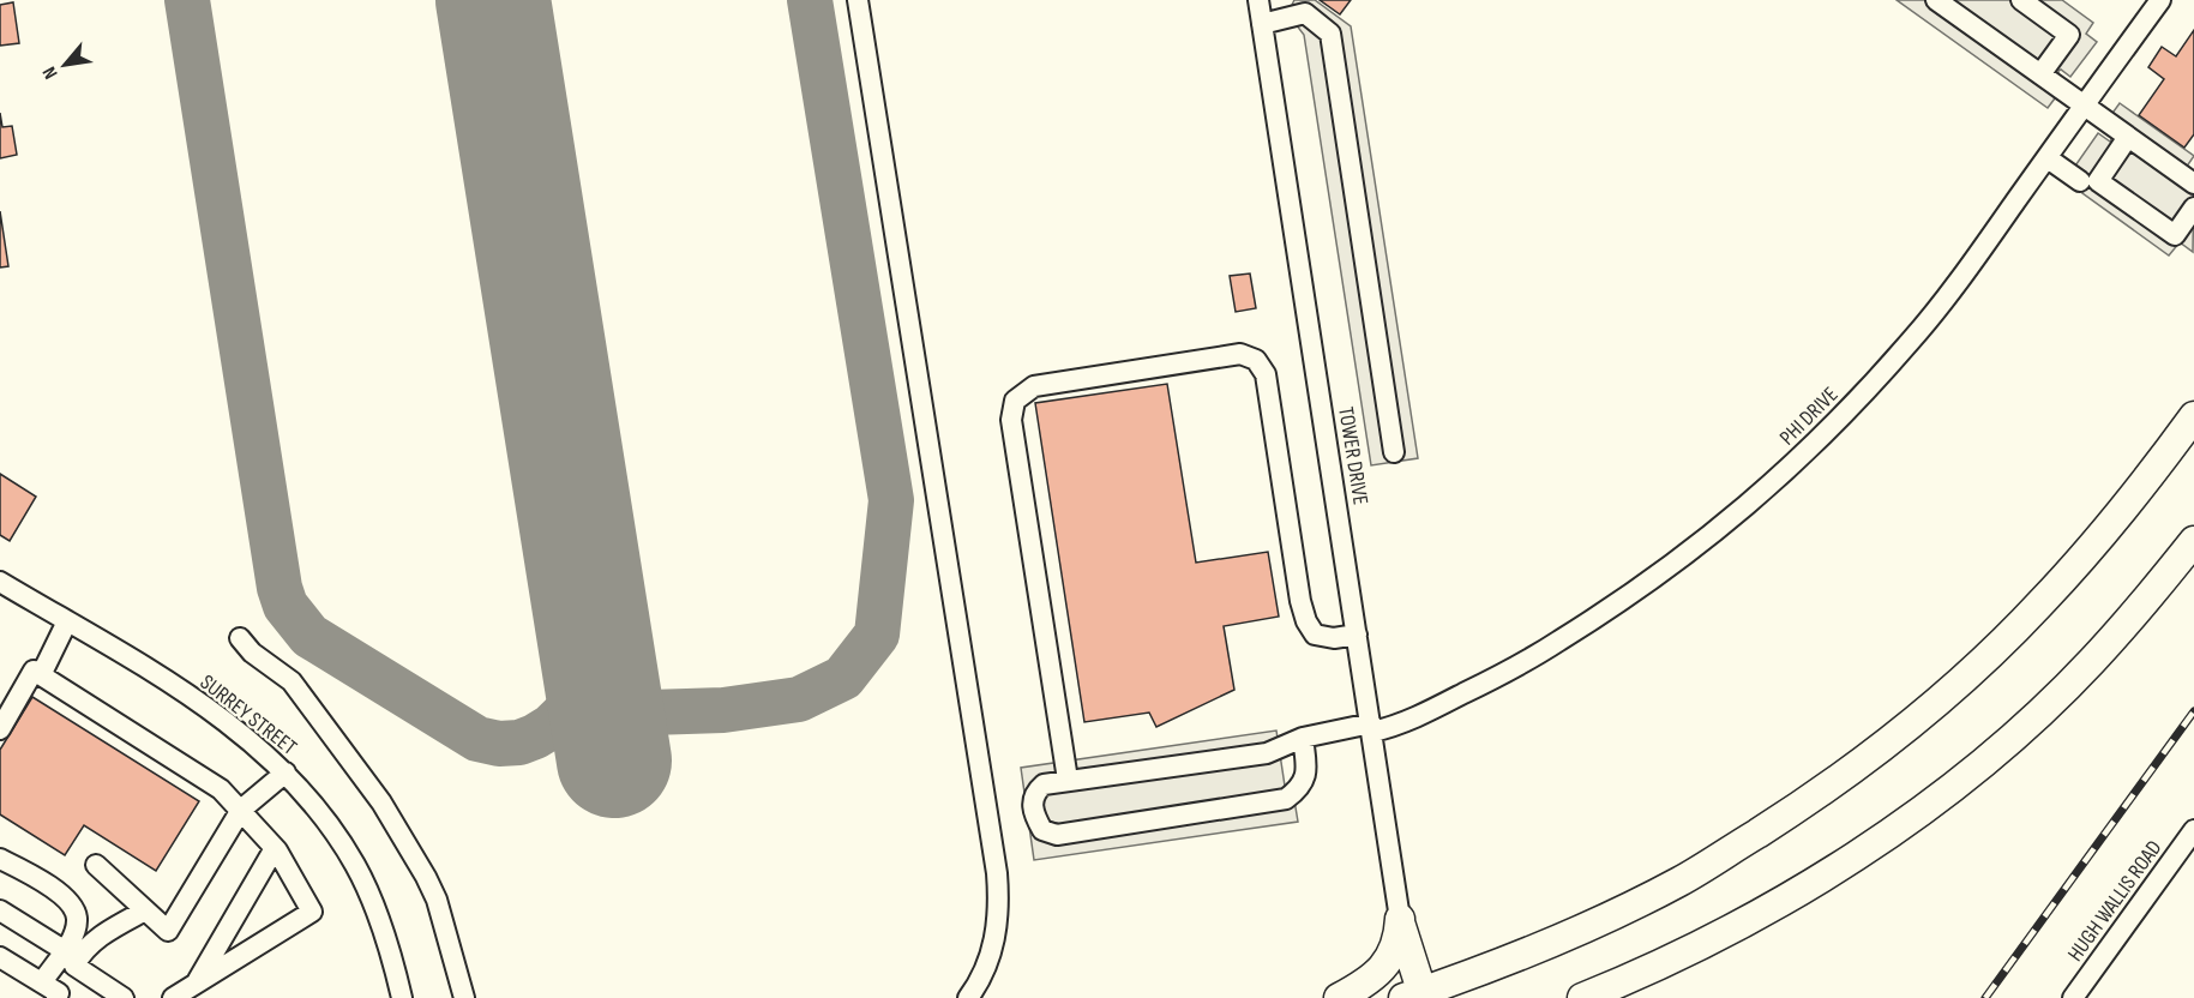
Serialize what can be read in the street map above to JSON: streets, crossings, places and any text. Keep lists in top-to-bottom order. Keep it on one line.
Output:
{"streets":{"street":["PHI DRIVE","TOWER DRIVE","SURREY STREET","HUGH WALLIS ROAD"]},"crossings":[["PHI DRIVE","TOWER DRIVE"]],"north":"bottom left"}
